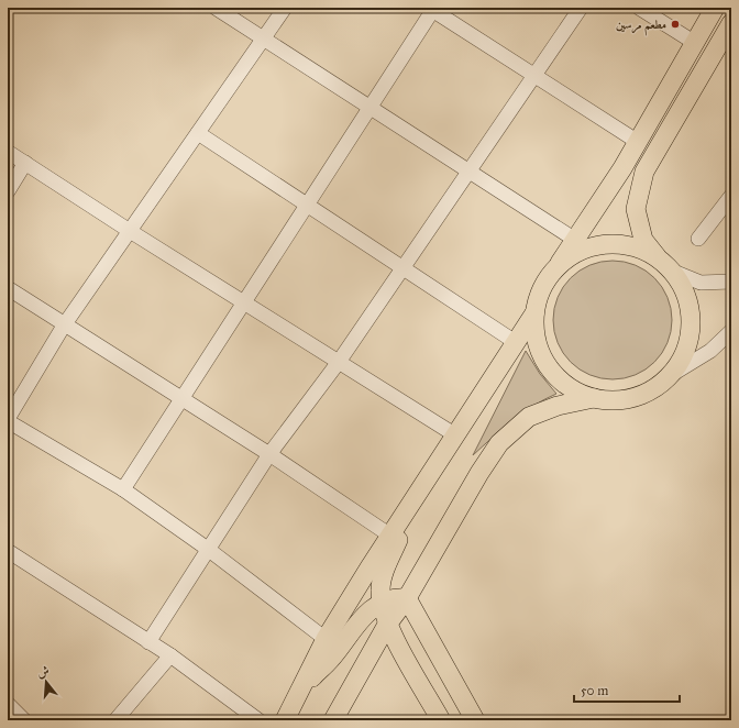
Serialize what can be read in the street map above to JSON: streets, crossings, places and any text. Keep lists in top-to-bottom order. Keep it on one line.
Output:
{"places":["مطعم مرسين"],"scale_bar":"50 m","north":"top"}
